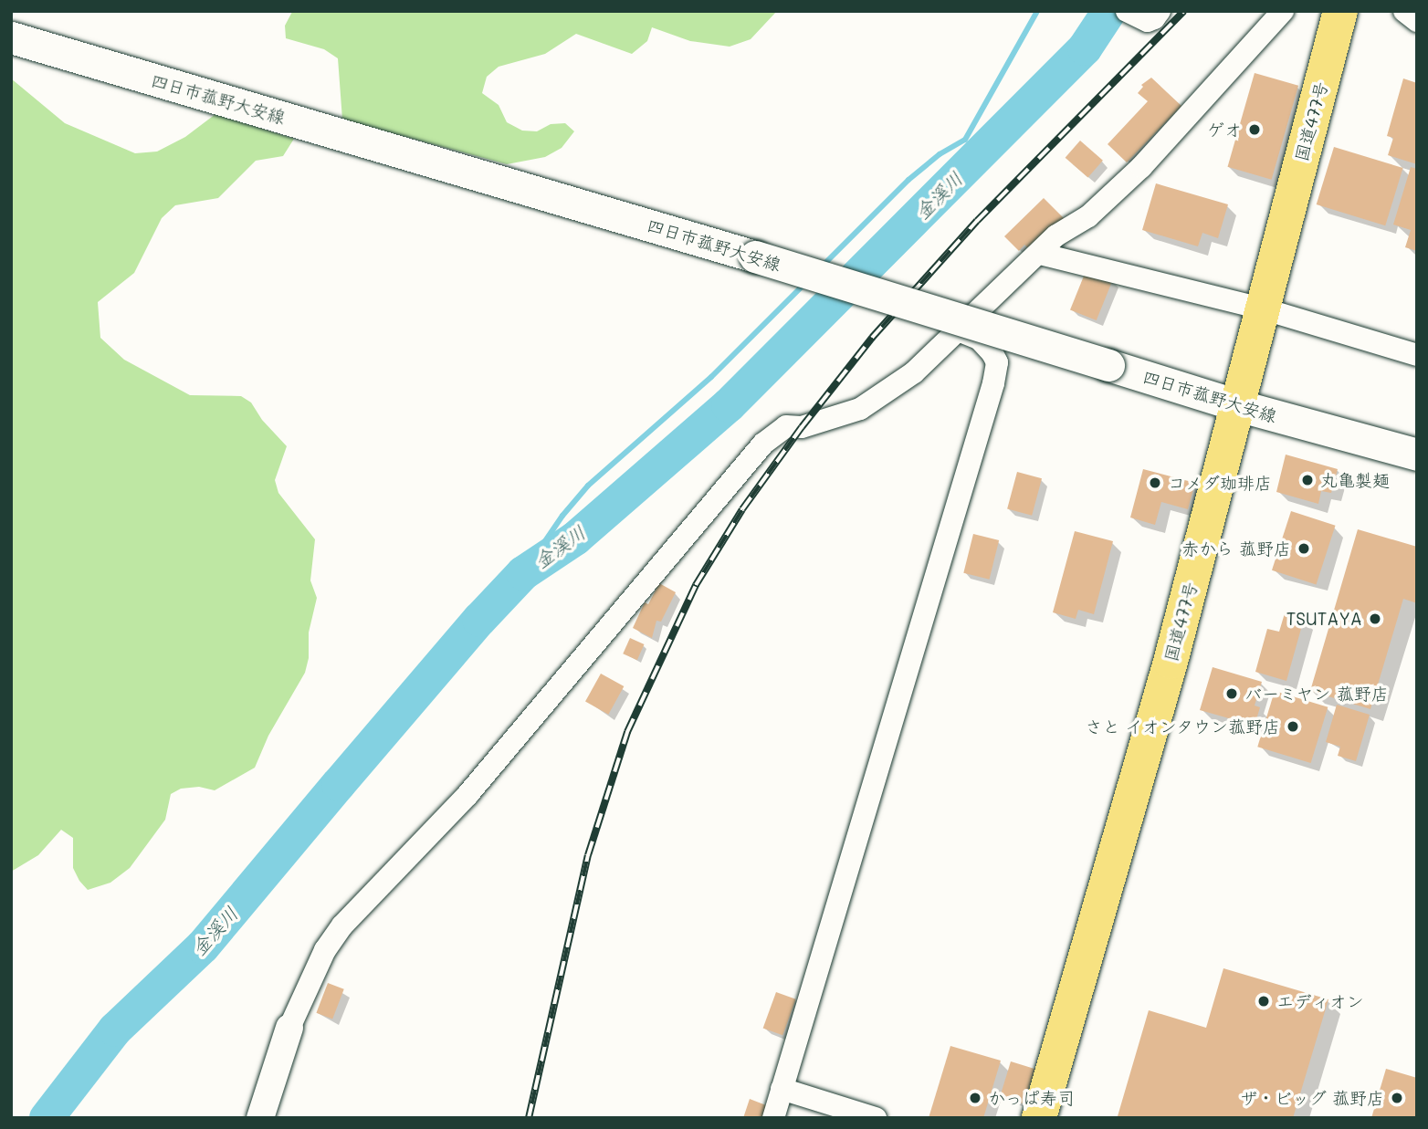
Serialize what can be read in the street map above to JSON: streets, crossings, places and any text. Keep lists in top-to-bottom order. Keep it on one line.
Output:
{"streets":{"highway":["国道477号"],"main road":["四日市菰野大安線"]},"crossings":[["四日市菰野大安線","国道477号"]],"water":["金溪川"],"places":["ゲオ","丸亀製麺","コメダ珈琲店","赤から 菰野店","TSUTAYA","バーミヤン 菰野店","さと イオンタウン菰野店","エディオン","かっぱ寿司","ザ・ビッグ 菰野店"]}
